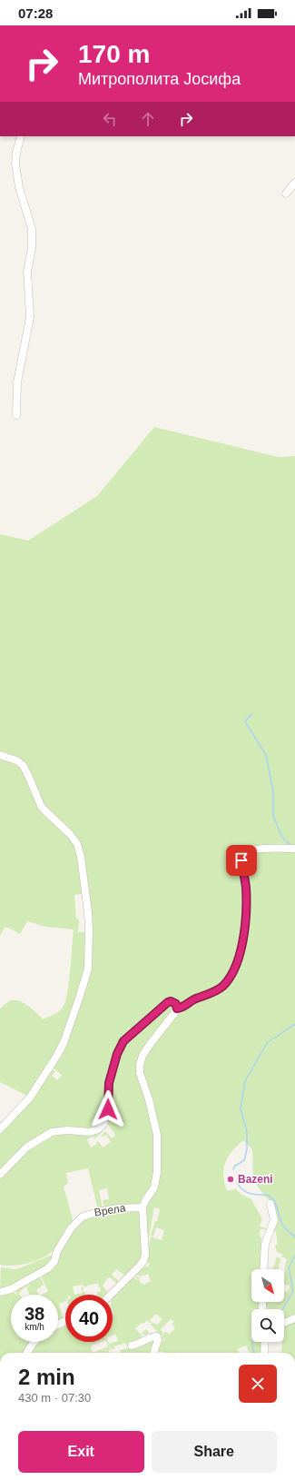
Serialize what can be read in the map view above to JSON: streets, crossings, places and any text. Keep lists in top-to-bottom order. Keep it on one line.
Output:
{"streets":{"street":["Врела"]},"places":["Bazeni"],"north":"bottom right","page":{"status":"07:28","turn":["170 m","Митрополита Јосифа"],"speed":"38 km/h","limit":"40","heading":["2 min","430 m · 07:30"],"buttons":["Exit","Share"]}}
